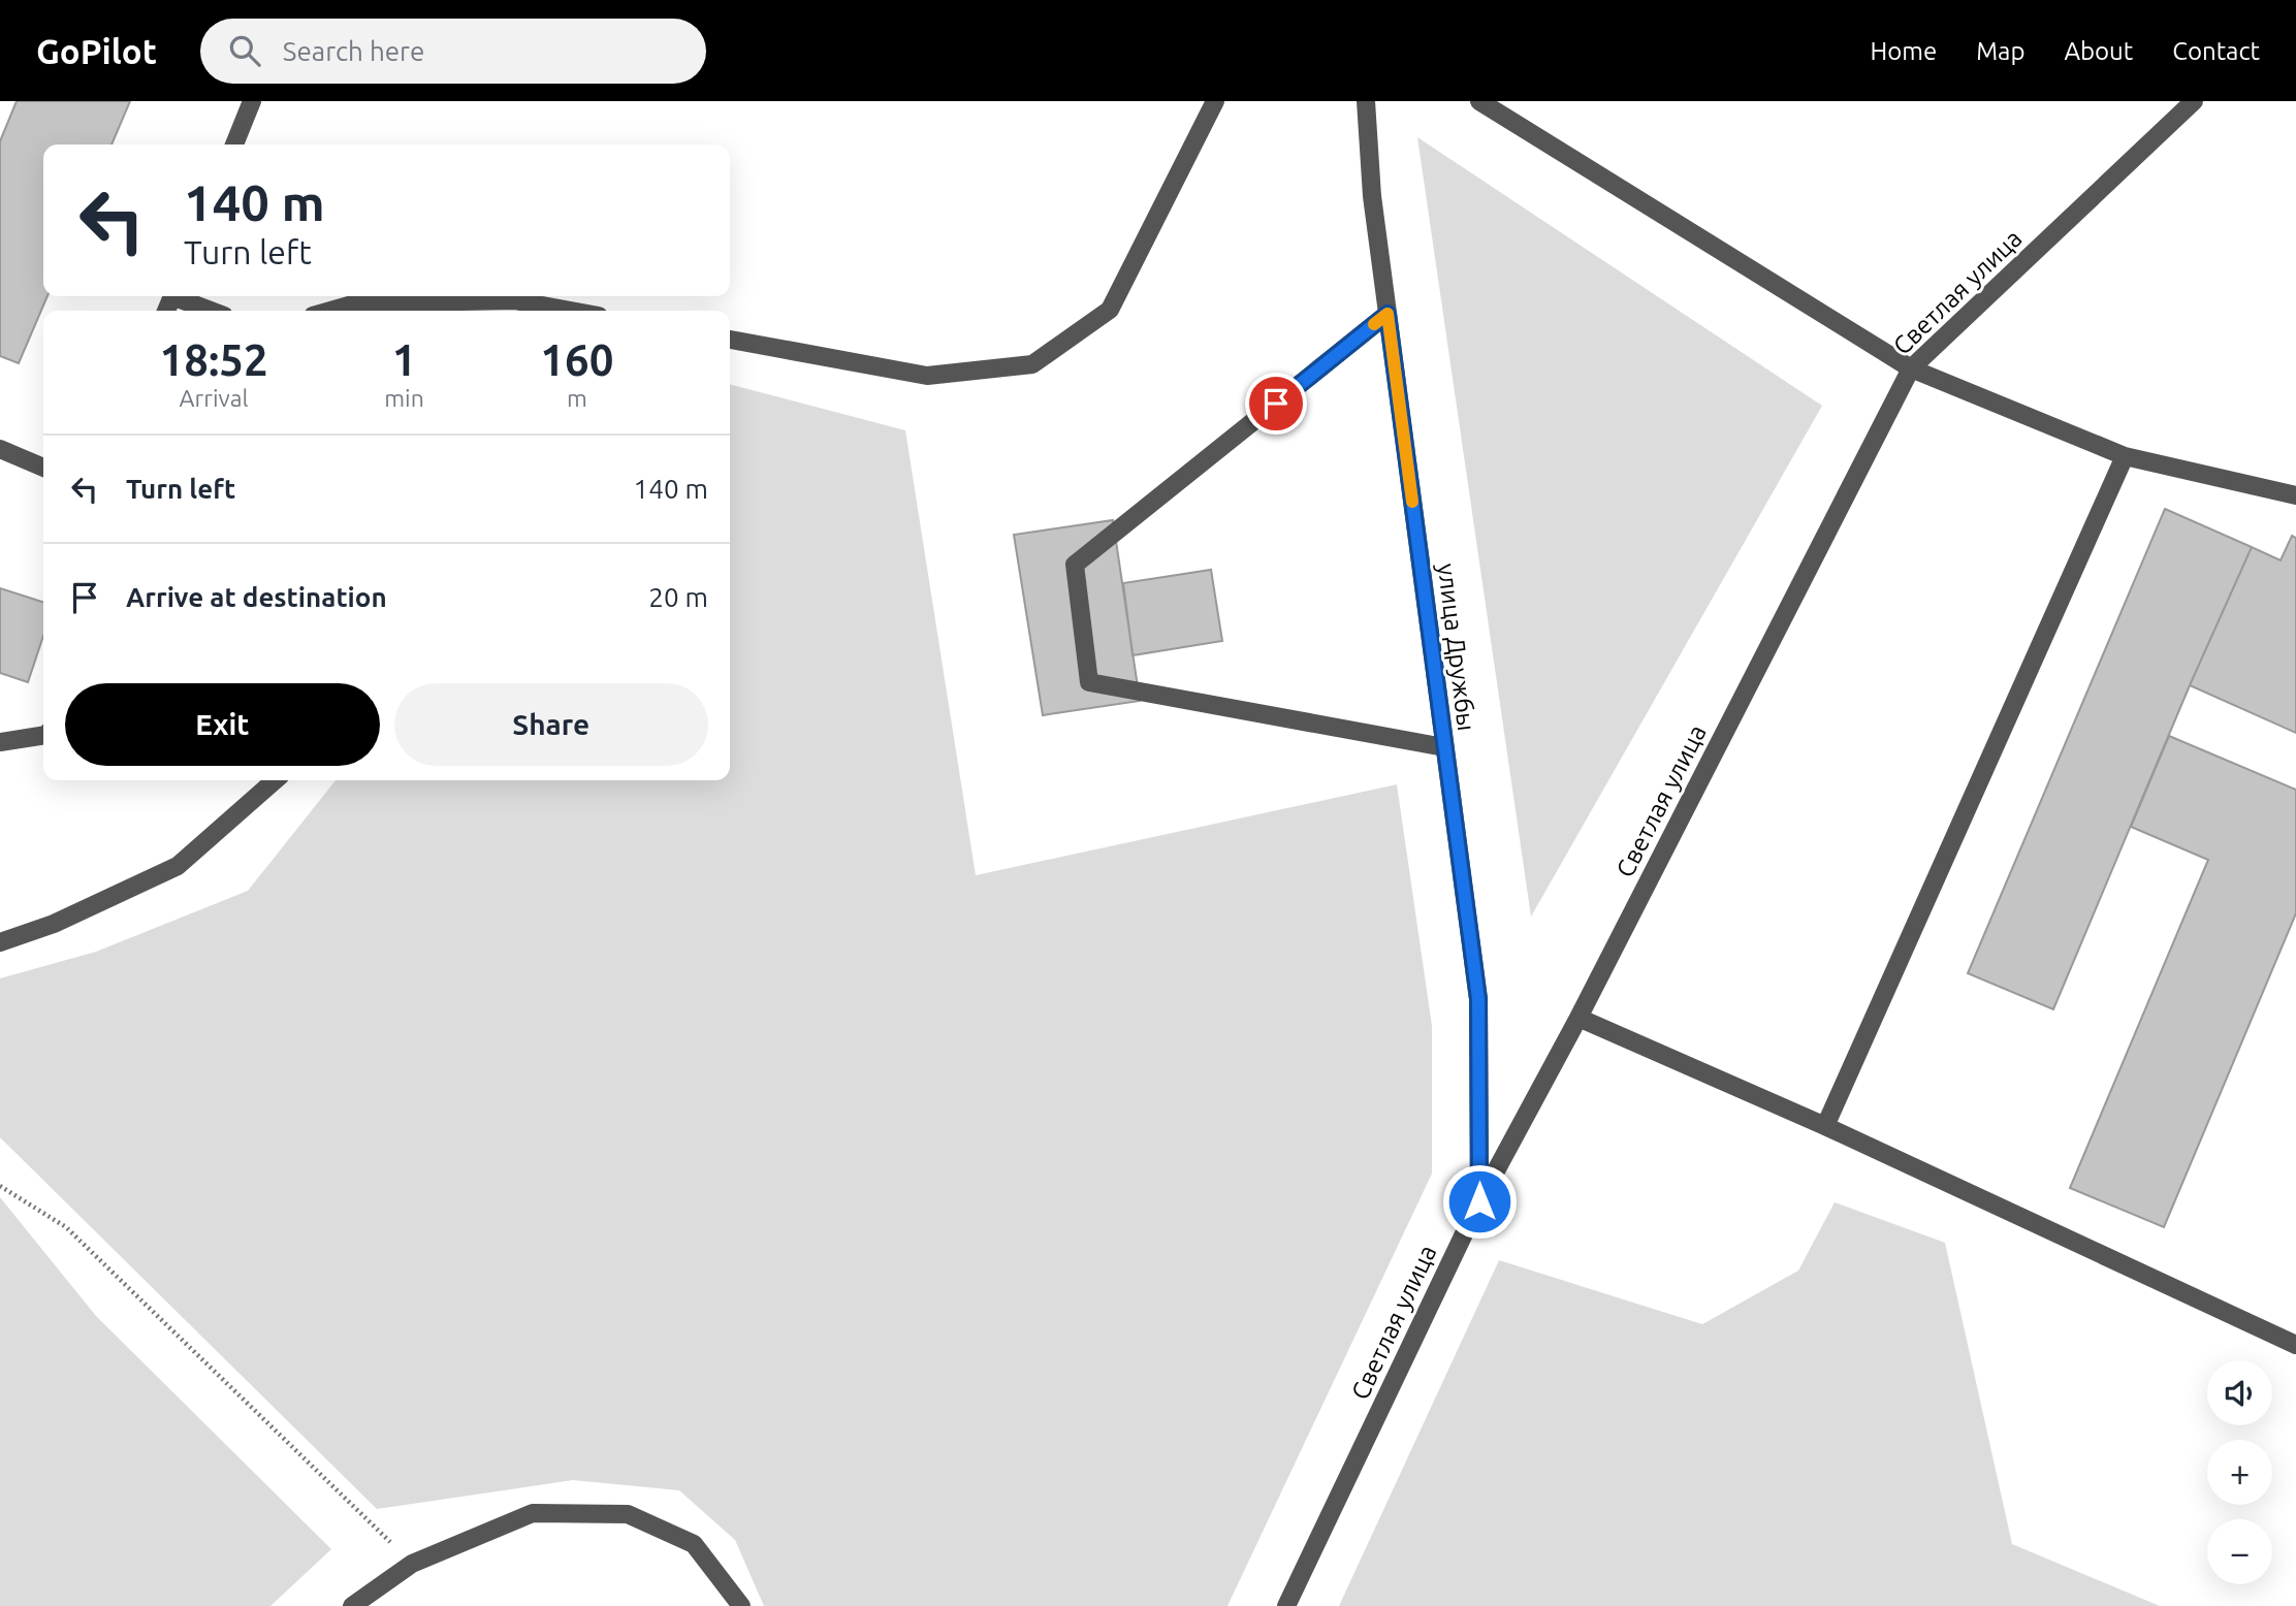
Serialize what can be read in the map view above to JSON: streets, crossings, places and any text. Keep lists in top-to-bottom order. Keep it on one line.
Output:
{"streets":{"street":["Светлая улица","улица Дружбы"]},"crossings":[["Светлая улица","улица Дружбы"]],"page":{"header":"GoPilot","search":"Search here","nav":["Home","Map","About","Contact"],"turn":["140 m","Turn left"],"eta":["18:52","Arrival","1","min","160","m"],"list":[{"name":"Turn left","value":"140 m"},{"name":"Arrive at destination","value":"20 m"}],"buttons":["Exit","Share"],"map_buttons":["+","−"]}}
